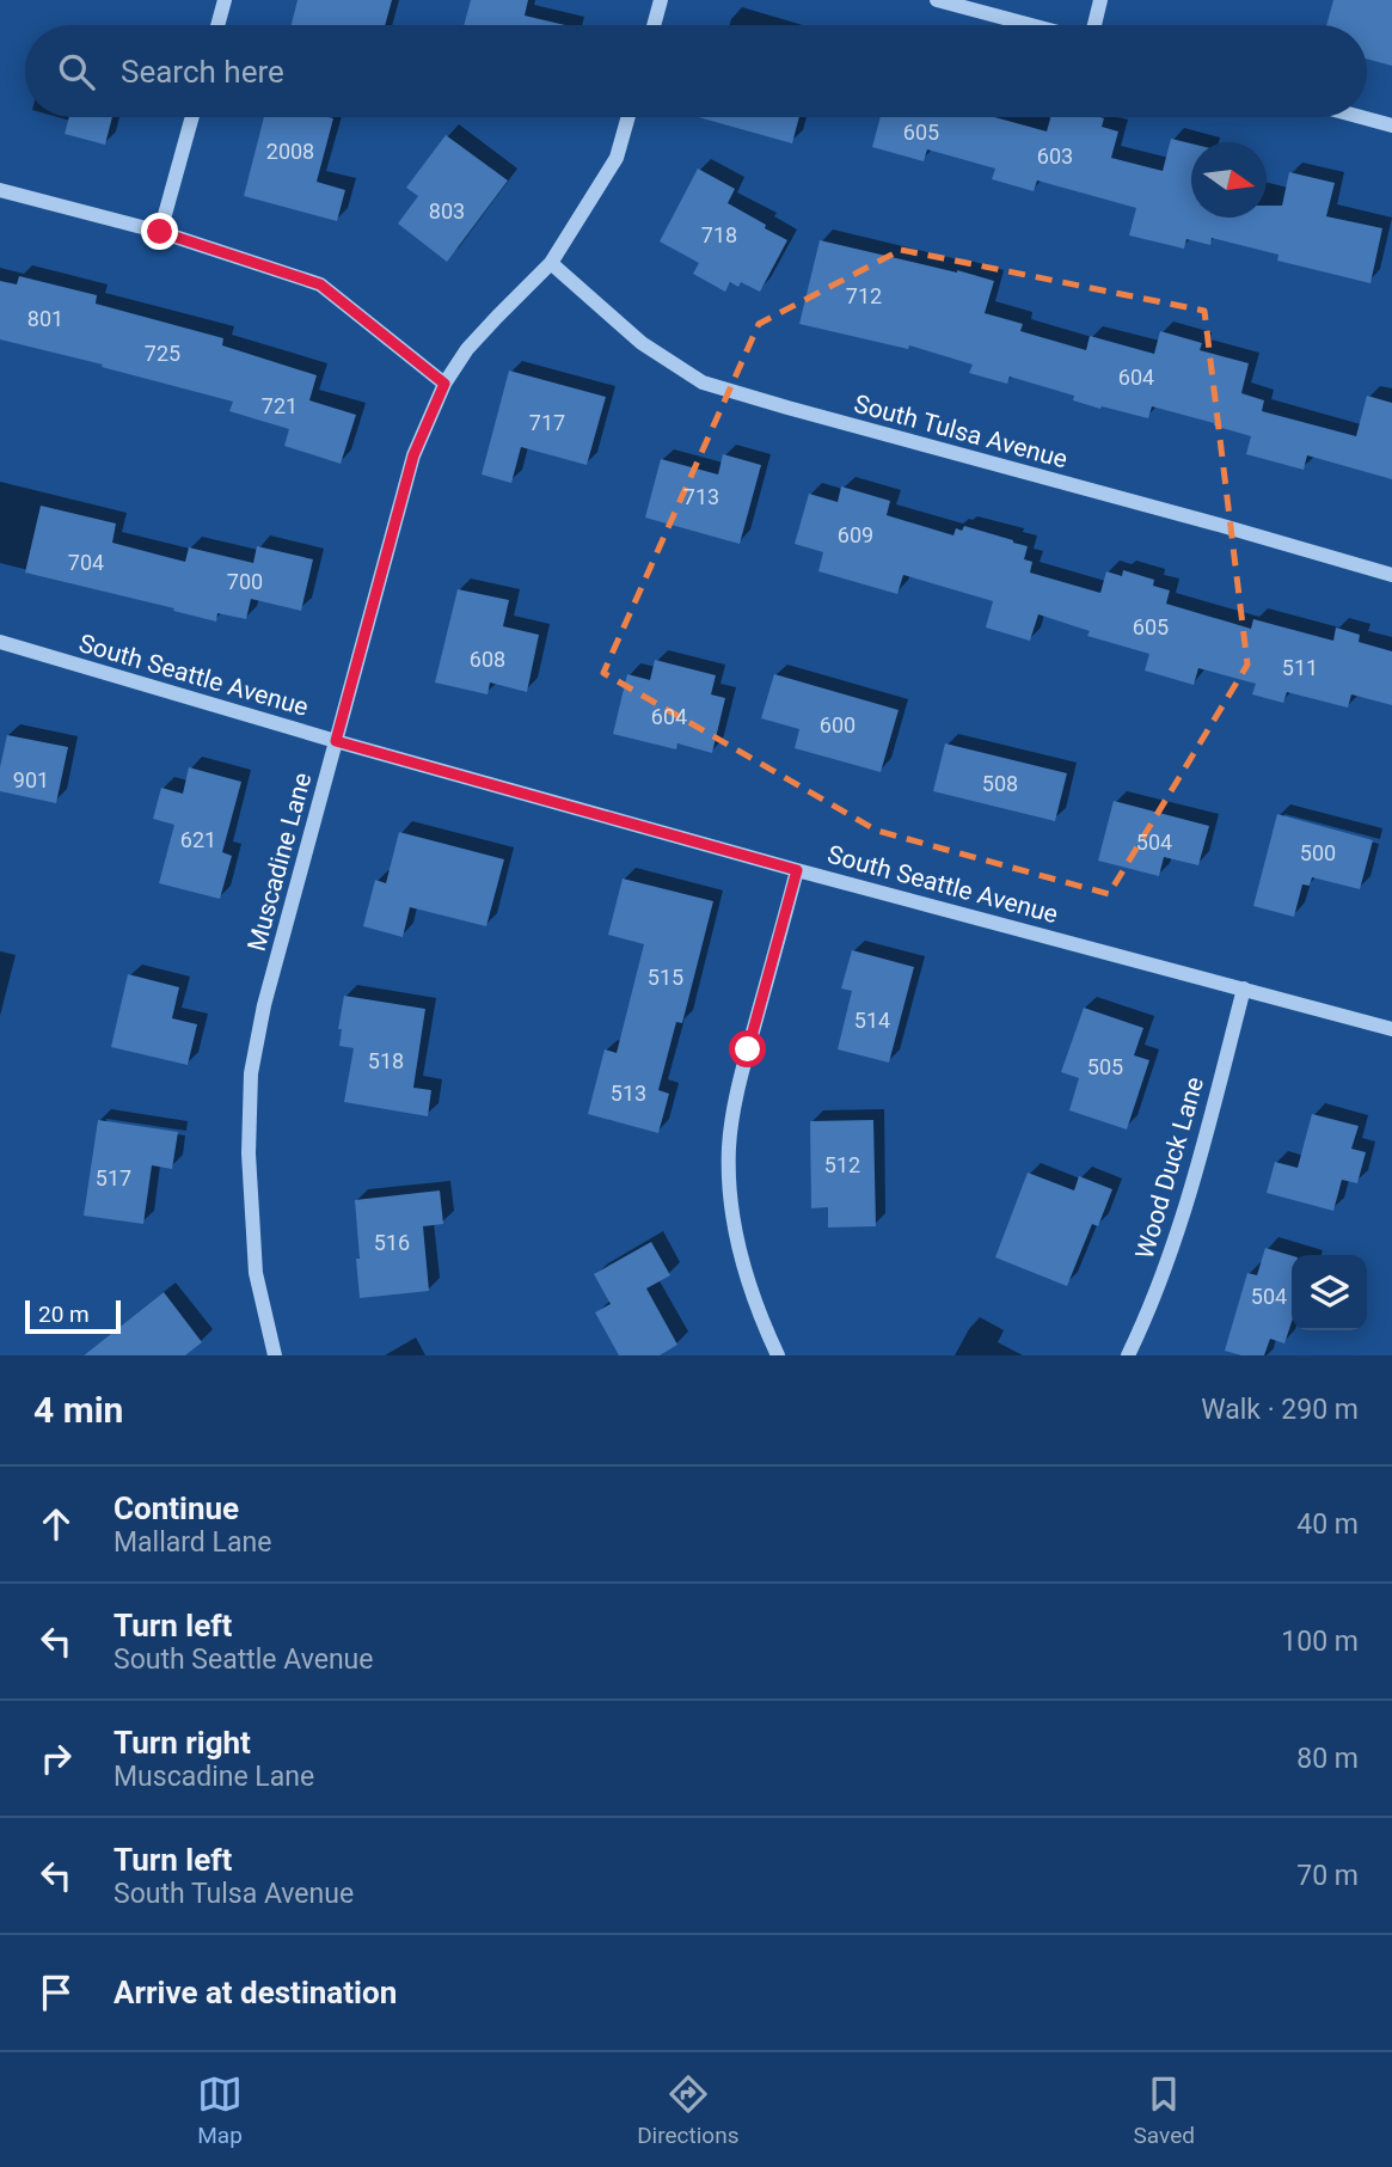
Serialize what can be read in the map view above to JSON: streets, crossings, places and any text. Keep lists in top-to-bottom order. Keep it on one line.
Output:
{"streets":{"street":["South Tulsa Avenue","South Seattle Avenue","Muscadine Lane","Wood Duck Lane"]},"crossings":[["South Tulsa Avenue","Muscadine Lane"],["South Seattle Avenue","Muscadine Lane"],["South Seattle Avenue","Wood Duck Lane"]],"house_numbers":["605","2008","603","803","718","712","801","725","604","721","717","713","609","704","700","605","608","511","604","600","901","508","621","504","500","515","514","518","505","513","512","517","516","504"],"scale_bar":"20 m","north":"right","page":{"search":"Search here","scale":"20 m","heading":["4 min","Walk · 290 m"],"list":[["Continue","Mallard Lane","40 m"],["Turn left","South Seattle Avenue","100 m"],["Turn right","Muscadine Lane","80 m"],["Turn left","South Tulsa Avenue","70 m"],"Arrive at destination"],"nav":["Map","Directions","Saved"]}}
